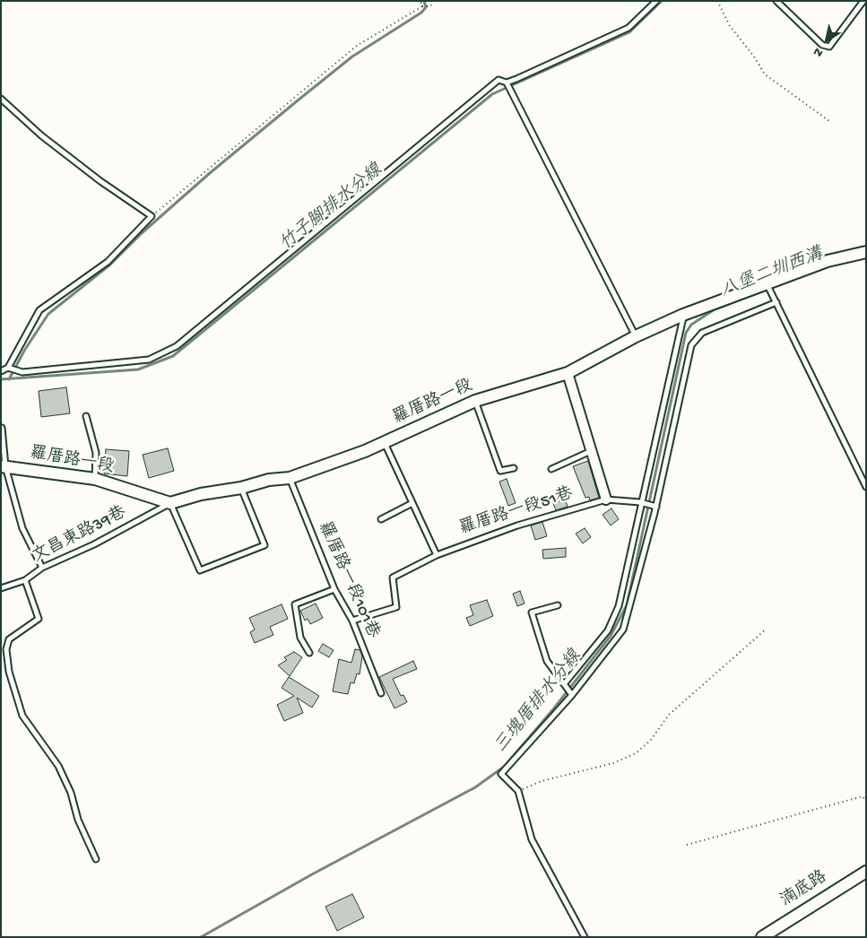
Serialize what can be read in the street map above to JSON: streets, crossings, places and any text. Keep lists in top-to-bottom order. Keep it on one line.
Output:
{"streets":{"street":["羅厝路一段","湳底路"],"lane":["羅厝路一段51巷","文昌東路39巷","羅厝路一段101巷"]},"crossings":[["羅厝路一段","文昌東路39巷"],["羅厝路一段","羅厝路一段101巷"],["羅厝路一段51巷","羅厝路一段101巷"]],"water":["竹子腳排水分線","八堡二圳西溝","三塊厝排水分線"],"north":"bottom left"}
